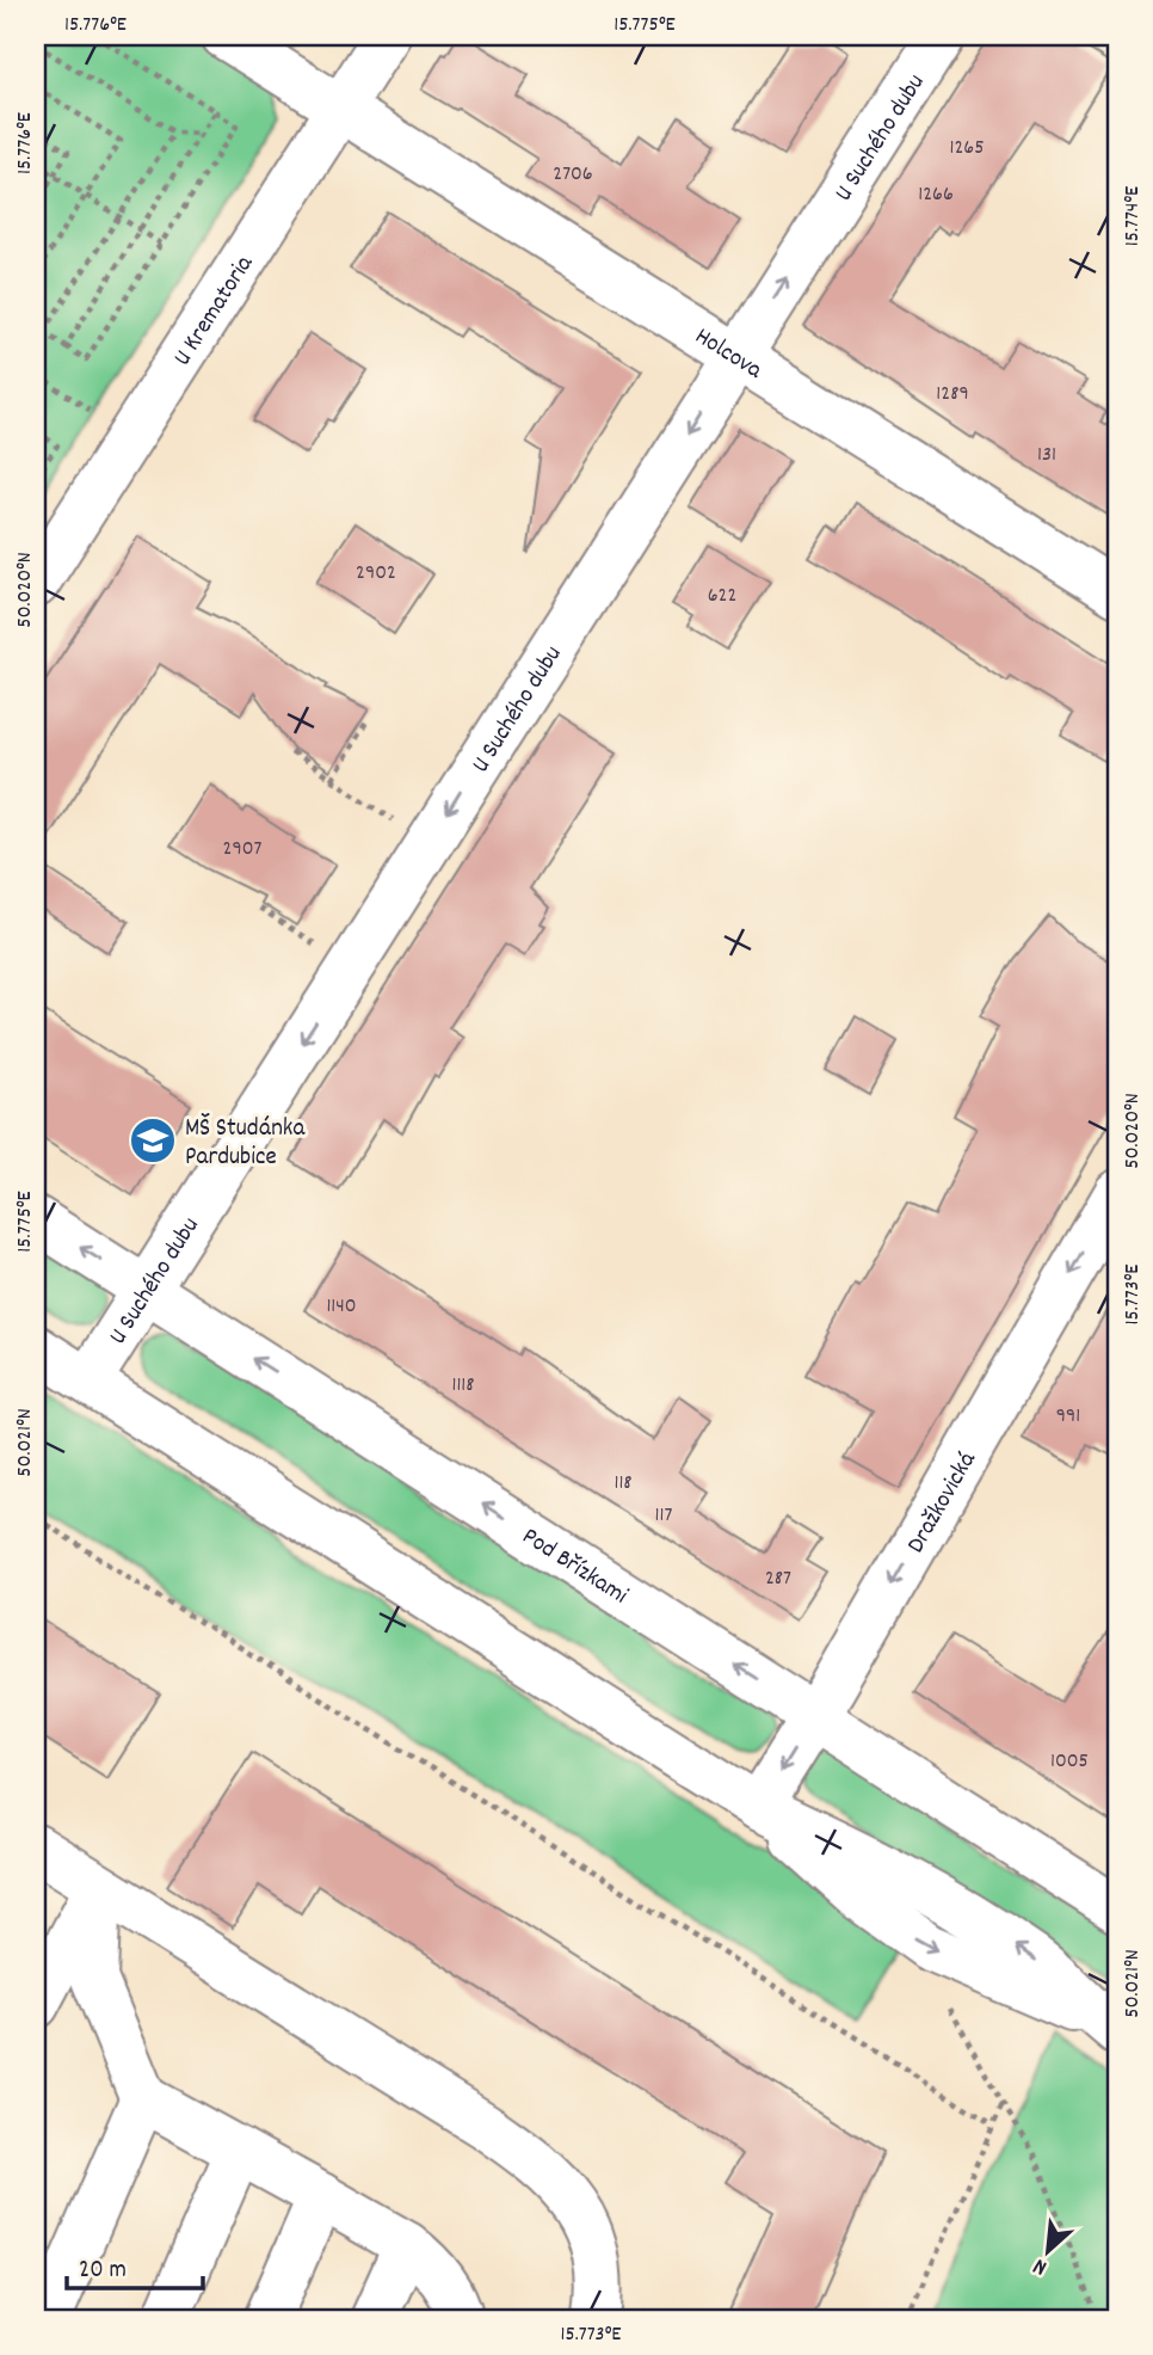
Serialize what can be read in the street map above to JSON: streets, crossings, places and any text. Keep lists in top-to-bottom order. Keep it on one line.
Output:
{"streets":{"street":["U Suchého dubu","U Krematoria","Holcova","Dražkovická","Pod Břízkami"]},"crossings":[["U Suchého dubu","Holcova"],["U Suchého dubu","Pod Břízkami"],["U Krematoria","Holcova"],["Dražkovická","Pod Břízkami"]],"one_way":["Dražkovická"],"places":{"school or university":["MŠ Studánka Pardubice"]},"house_numbers":["1265","2706","1266","1289","131","2902","622","2907","1140","1118","991","118","117","287","1005"],"scale_bar":"20 m","north":"bottom left","coordinates":["15.776°E","15.775°E","15.774°E","50.020°N","15.773°E","50.021°N"]}
